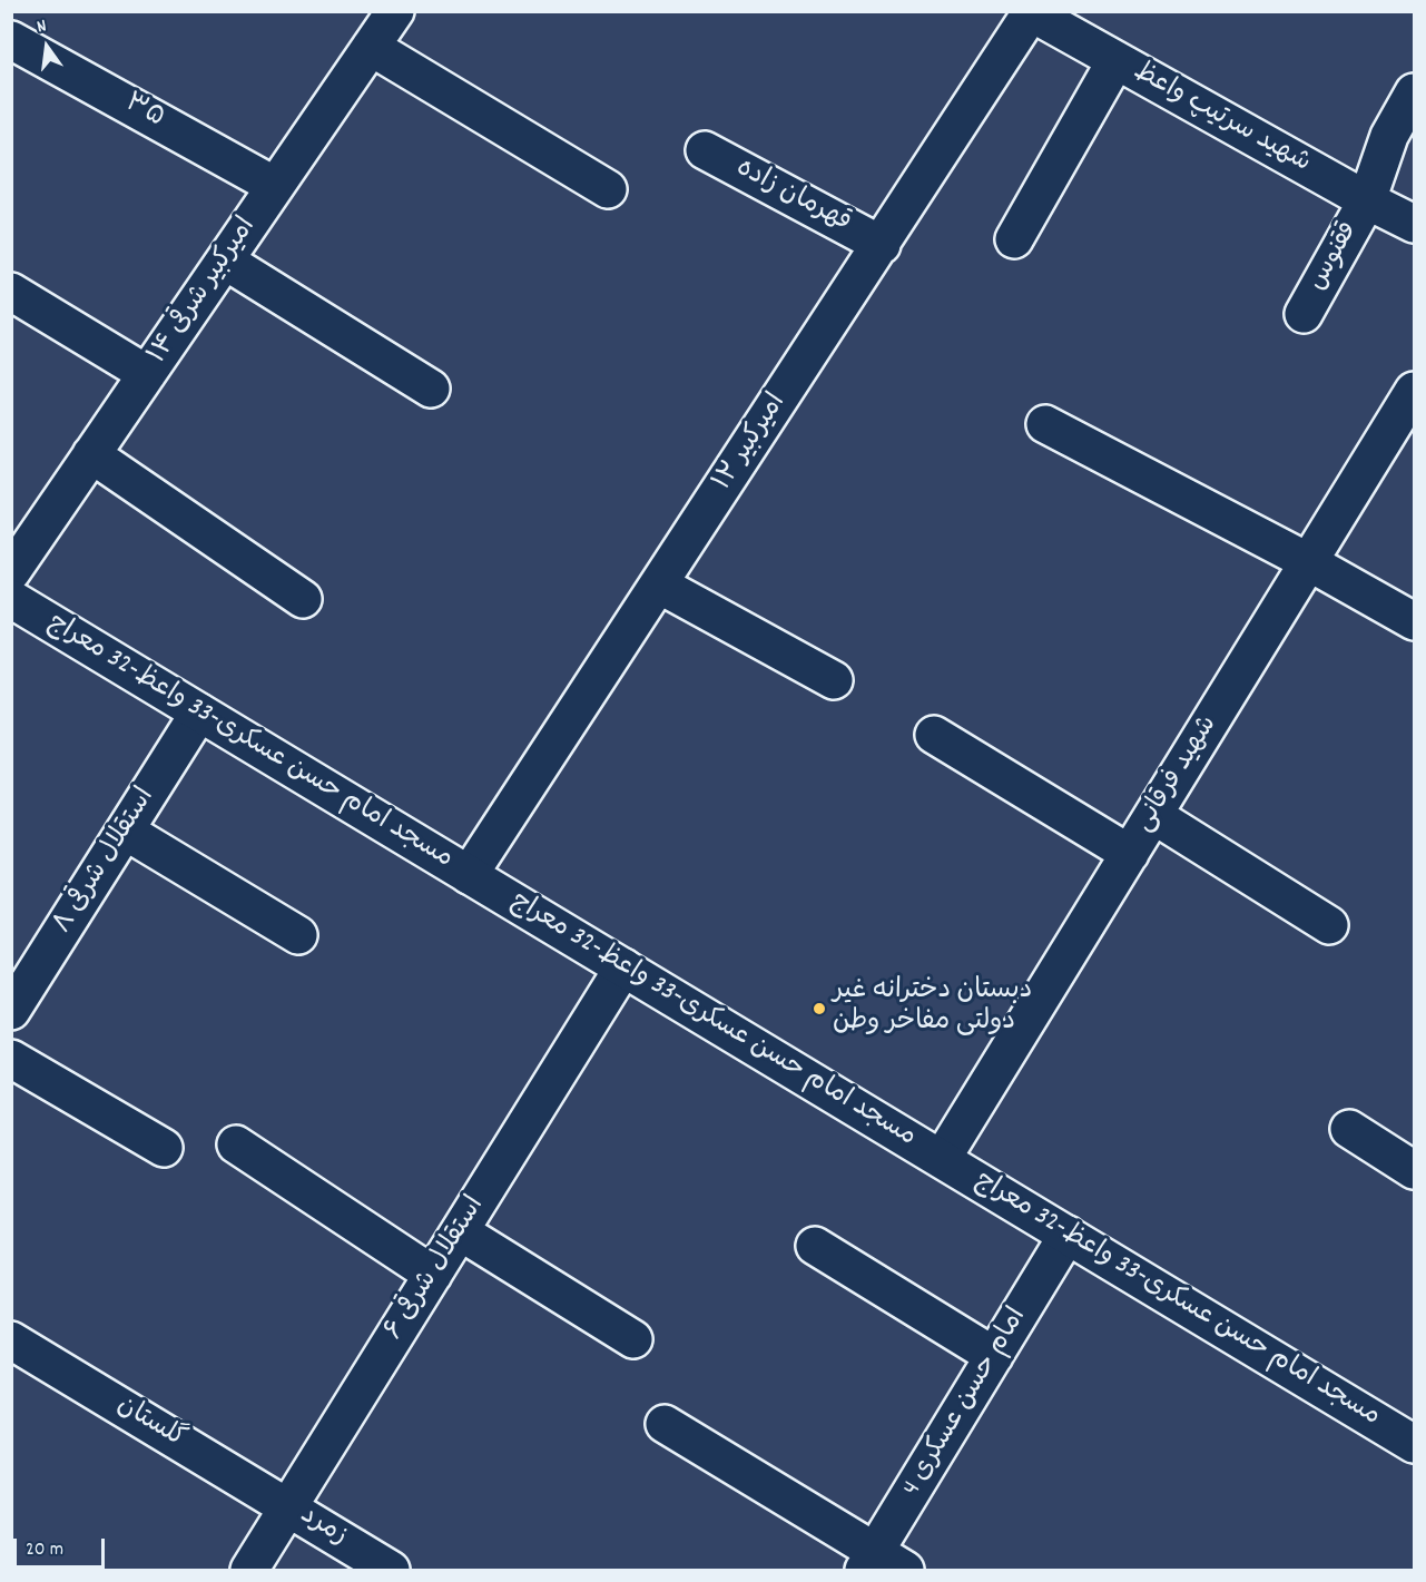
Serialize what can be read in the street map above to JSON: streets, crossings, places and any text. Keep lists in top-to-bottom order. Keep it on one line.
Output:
{"streets":{"street":["۳۵","شهید سرتیپ واعظ","قهرمان زاده","ققنوس","۱۴ امیرکبیر شرقی","امیرکبیر ۱۲","مسجد امام حسن عسکری-33 واعظ-32 معراج","شهید فرقانی","استقلال شرقی ۸","استقلال شرقی ۶","امام حسن عسکری 4","گلستان","زمرد"]},"crossings":[["۳۵","۱۴ امیرکبیر شرقی"],["شهید سرتیپ واعظ","ققنوس"],["شهید سرتیپ واعظ","امیرکبیر ۱۲"],["قهرمان زاده","امیرکبیر ۱۲"],["امیرکبیر ۱۲","مسجد امام حسن عسکری-33 واعظ-32 معراج"],["مسجد امام حسن عسکری-33 واعظ-32 معراج","شهید فرقانی"],["مسجد امام حسن عسکری-33 واعظ-32 معراج","استقلال شرقی ۸"],["مسجد امام حسن عسکری-33 واعظ-32 معراج","استقلال شرقی ۶"],["مسجد امام حسن عسکری-33 واعظ-32 معراج","امام حسن عسکری 4"],["استقلال شرقی ۶","گلستان"],["استقلال شرقی ۶","زمرد"],["گلستان","زمرد"]],"places":["دبستان دخترانه غیر دولتی مفاخر وطن"],"scale_bar":"20 m","north":"top"}
